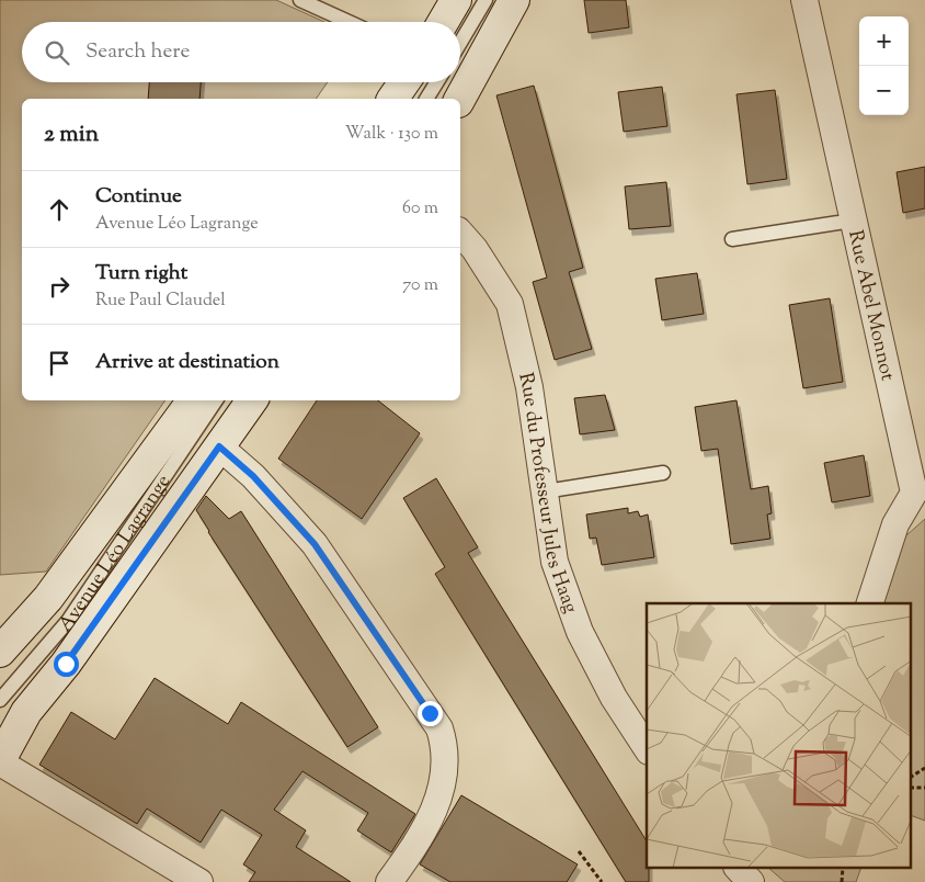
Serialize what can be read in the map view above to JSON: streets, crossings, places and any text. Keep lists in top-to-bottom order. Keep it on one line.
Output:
{"streets":{"main road":["Avenue Léo Lagrange"],"street":["Rue Abel Monnot","Rue du Professeur Jules Haag"]},"page":{"map_buttons":["+","−"],"search":"Search here","heading":["2 min","Walk · 130 m"],"list":[["Continue","Avenue Léo Lagrange","60 m"],["Turn right","Rue Paul Claudel","70 m"],"Arrive at destination"]}}
